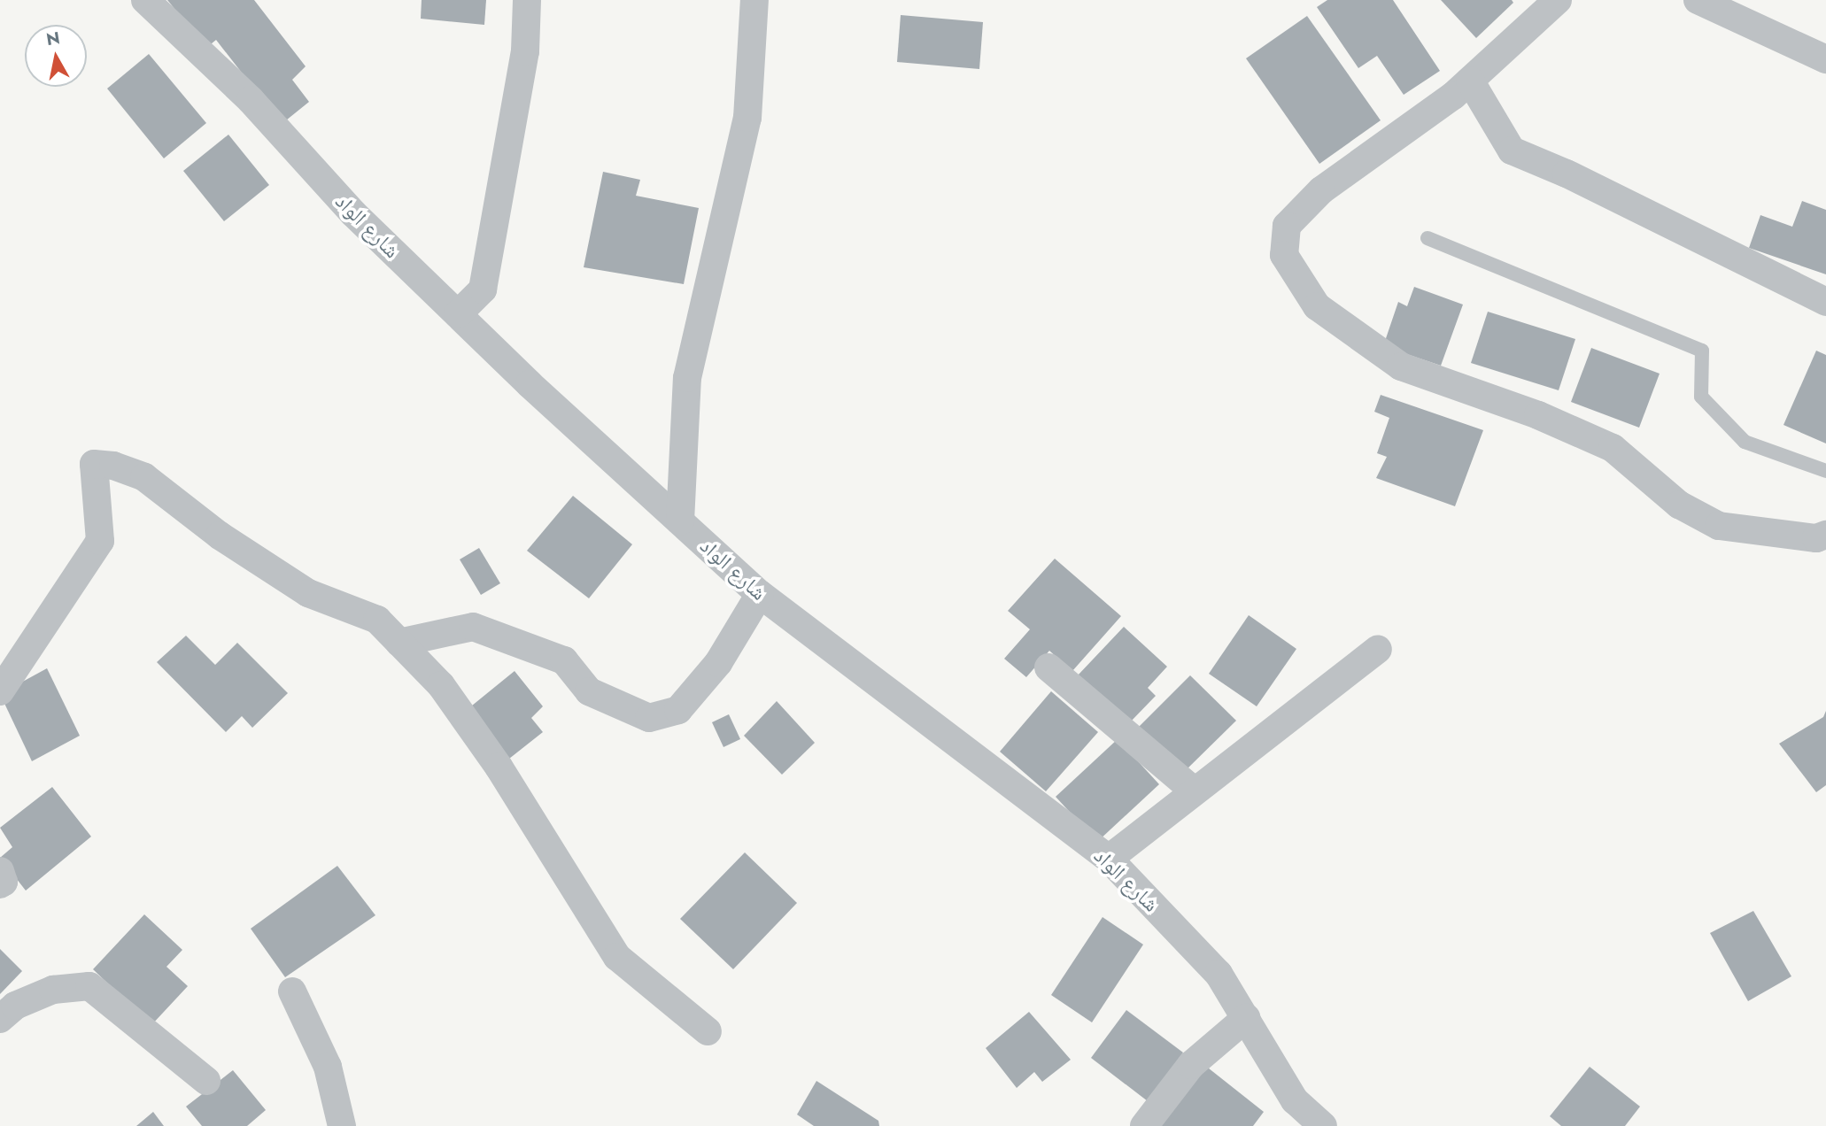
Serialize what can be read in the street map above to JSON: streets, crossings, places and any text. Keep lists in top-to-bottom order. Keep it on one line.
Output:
{"streets":{"street":["شارع الواد"]},"north":"top"}
